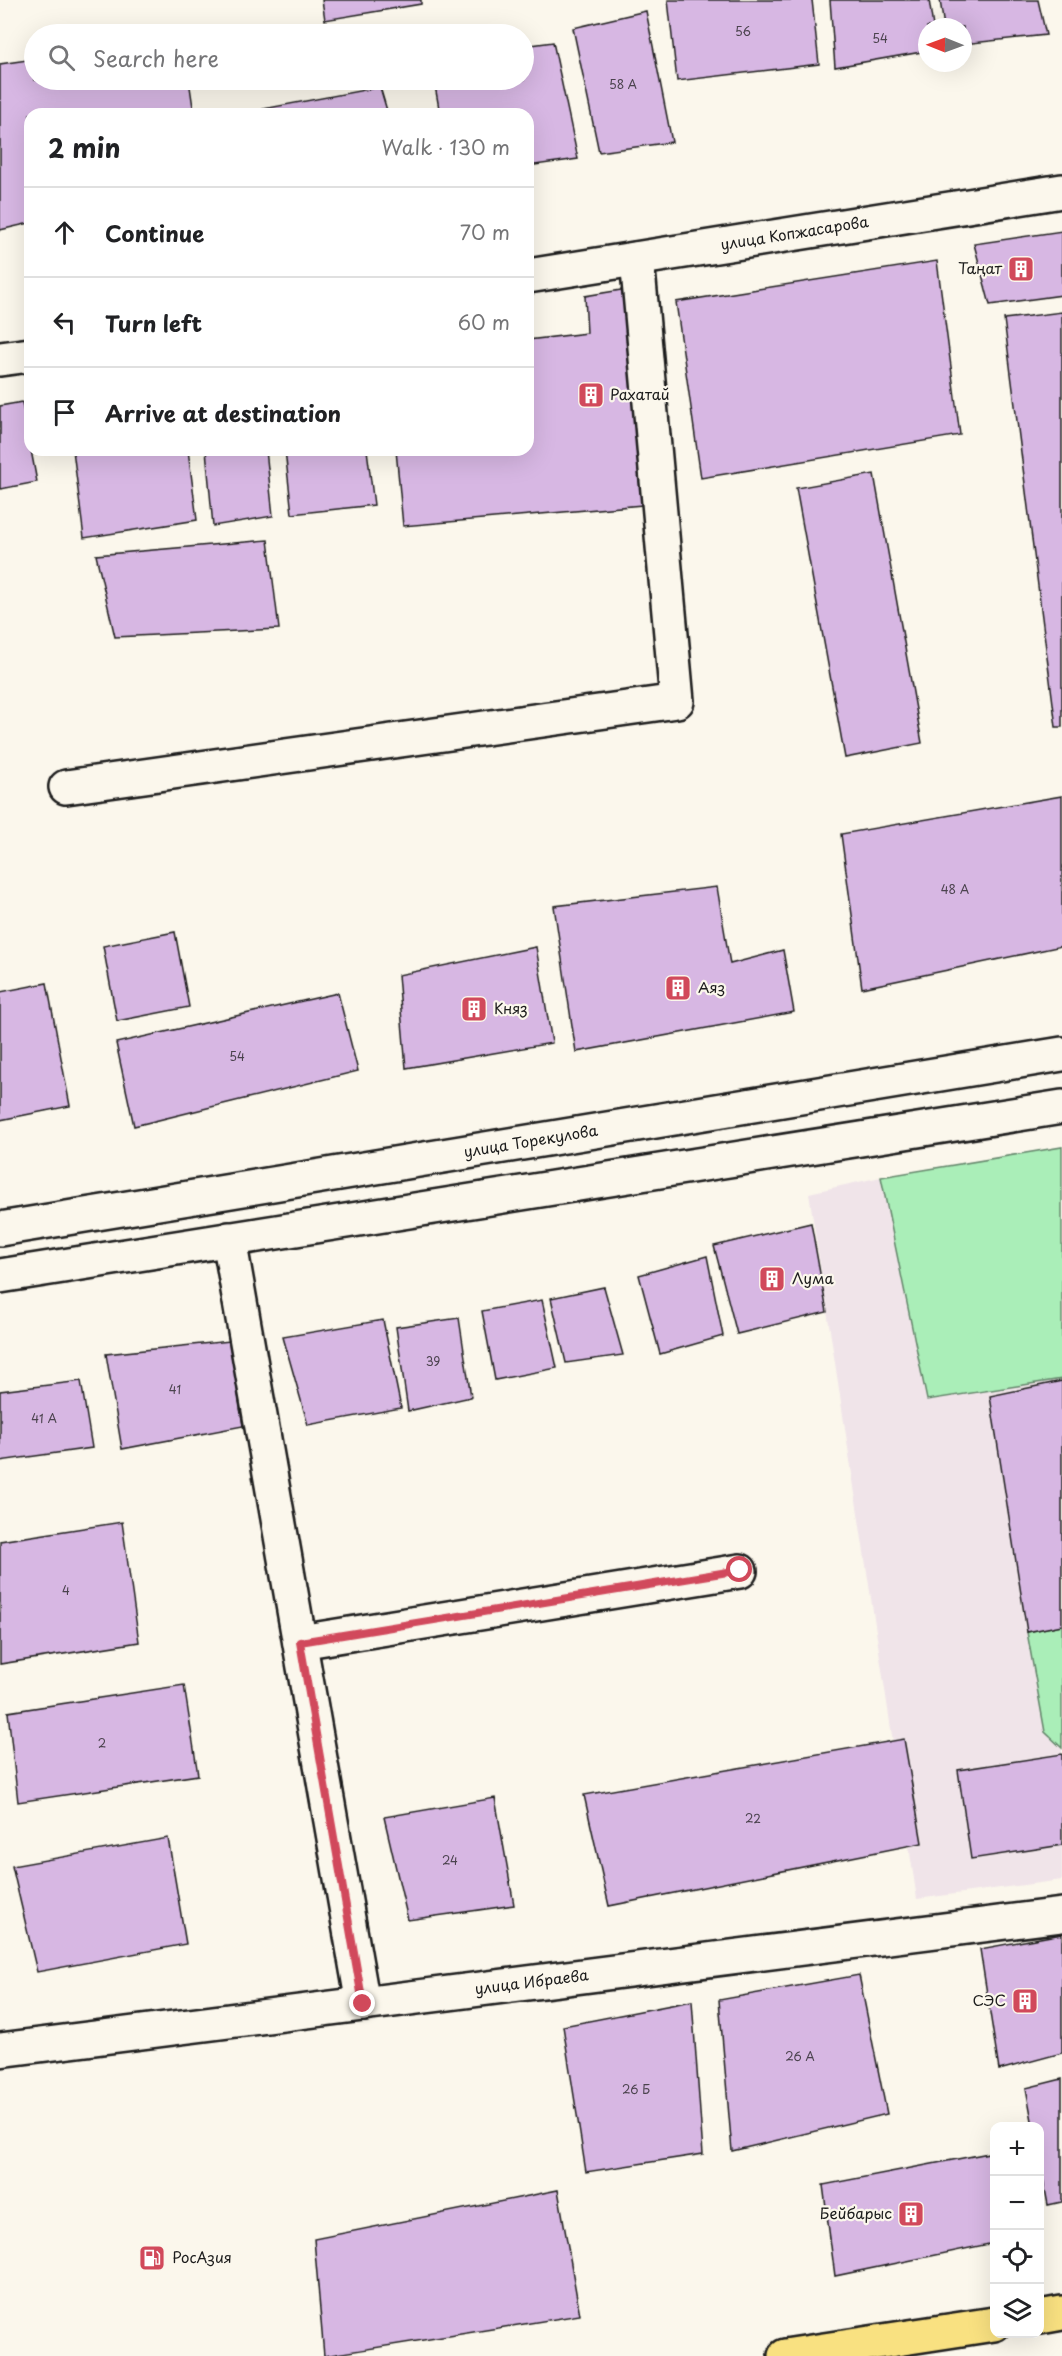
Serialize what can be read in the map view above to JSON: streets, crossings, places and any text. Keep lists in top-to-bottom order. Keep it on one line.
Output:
{"streets":{"street":["улица Копжасарова","улица Торекулова","улица Ибраева"]},"places":{"building":["Таңат","Рахатай","Аяз","Княз","Лума","СЭС","Бейбарыс"],"fuel station":["РосАзия"]},"house_numbers":["56","54","58 А","48 А","54","39","41","41 А","4","2","22","24","26 А","26 Б"],"north":"left","page":{"search":"Search here","heading":["2 min","Walk · 130 m"],"list":[["Continue","70 m"],["Turn left","60 m"],"Arrive at destination"],"map_buttons":["+","−"]}}
